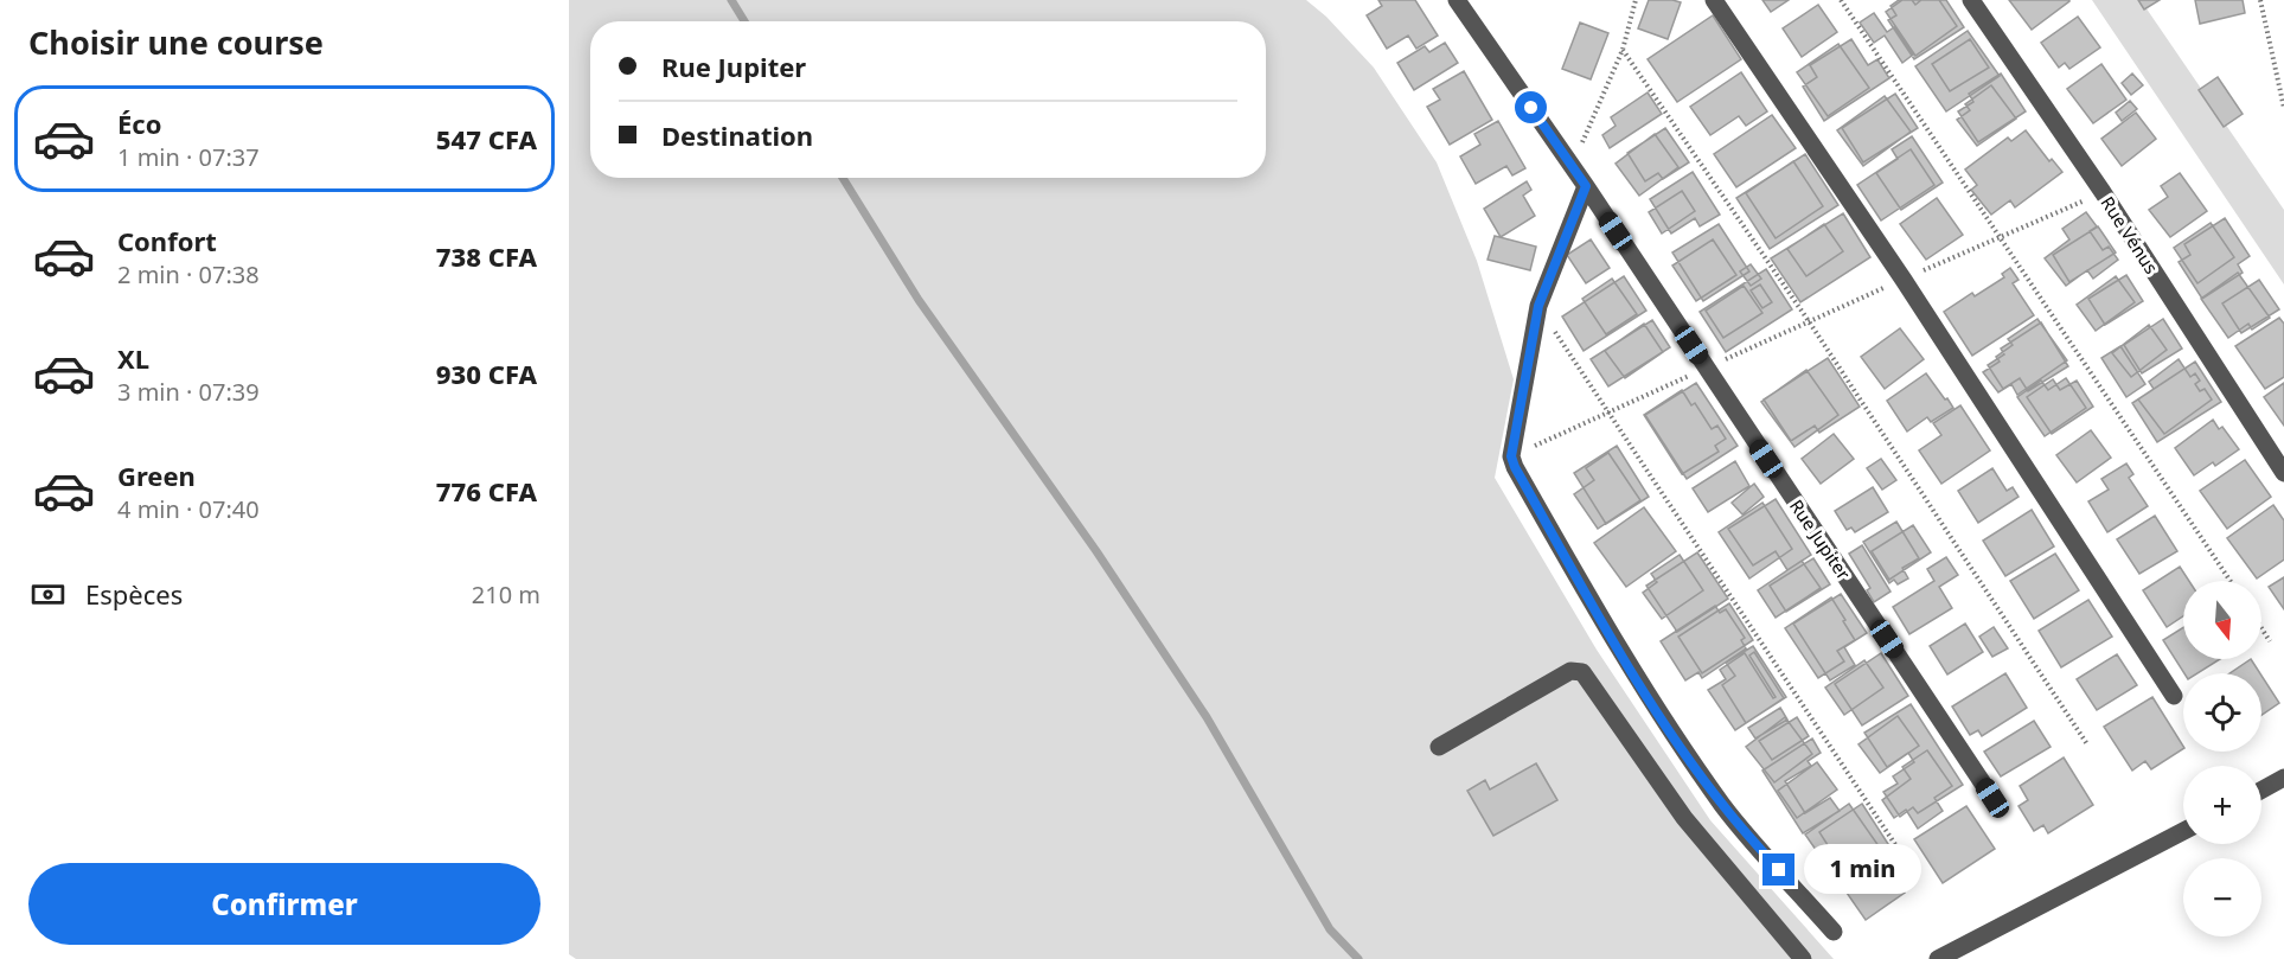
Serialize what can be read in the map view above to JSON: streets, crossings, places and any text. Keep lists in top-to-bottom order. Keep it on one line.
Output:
{"streets":{"street":["Rue Vénus","Rue Jupiter"]},"north":"bottom","page":{"heading":"Choisir une course","banner":["Rue Jupiter","Destination"],"list":[{"name":"Éco","note":"1 min · 07:37","value":"547 CFA"},{"name":"Confort","note":"2 min · 07:38","value":"738 CFA"},{"name":"XL","note":"3 min · 07:39","value":"930 CFA"},{"name":"Green","note":"4 min · 07:40","value":"776 CFA"}],"pay":["Espèces","210 m"],"map_buttons":["+","−"],"bubble":"1 min","buttons":"Confirmer"}}
